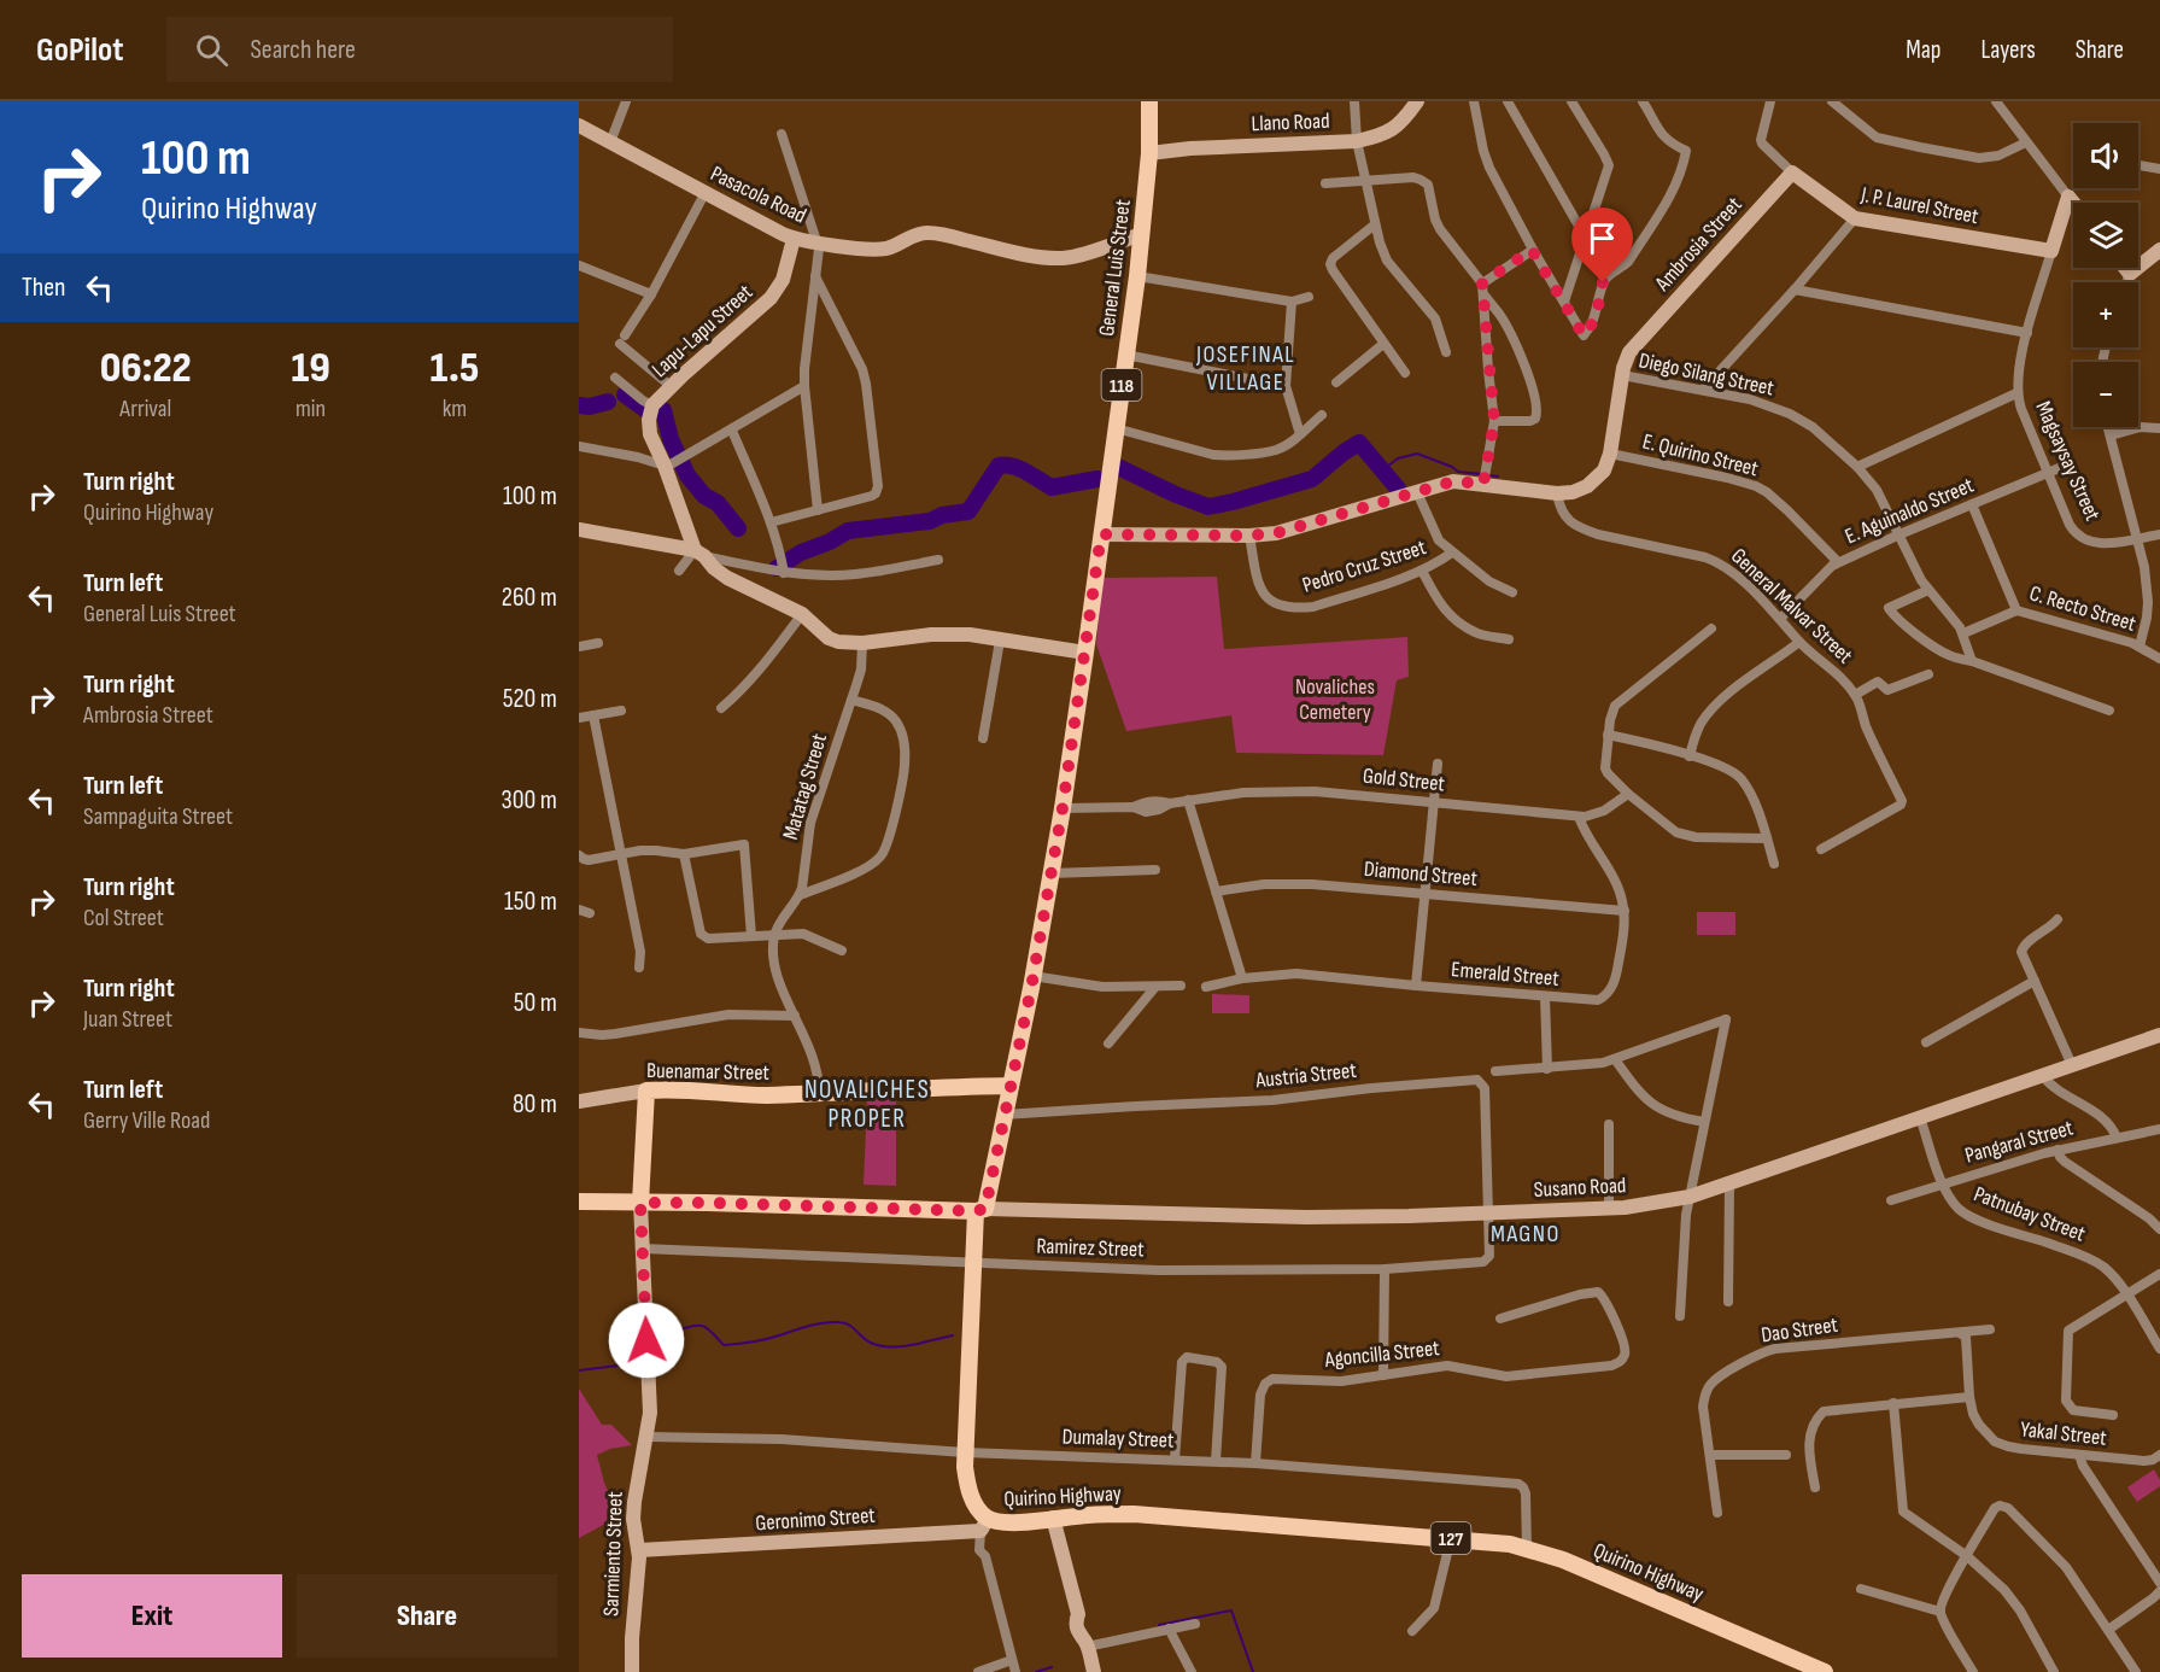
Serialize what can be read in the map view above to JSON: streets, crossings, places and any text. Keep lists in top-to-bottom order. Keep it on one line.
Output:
{"streets":{"main road":["General Luis Street","118","Buenamar Street","Quirino Highway","127","Sarmiento Street"],"street":["Llano Road","Pasacola Road","J. P. Laurel Street","Ambrosia Street","Lapu-Lapu Street","Diego Silang Street","E. Quirino Street","Magsaysay Street","E. Aguinaldo Street","Pedro Cruz Street","General Malvar Street","C. Recto Street","Gold Street","Matatag Street","Diamond Street","Emerald Street","Austria Street","Pangaral Street","Susano Road","Patnubay Street","Ramirez Street","Dao Street","Agoncilla Street","Yakal Street","Dumalay Street","Geronimo Street"]},"crossings":[["Llano Road","General Luis Street"],["Pasacola Road","General Luis Street"],["Pasacola Road","Lapu-Lapu Street"],["J. P. Laurel Street","Ambrosia Street"],["J. P. Laurel Street","Magsaysay Street"],["Ambrosia Street","General Luis Street"],["Ambrosia Street","Diego Silang Street"],["Ambrosia Street","E. Quirino Street"],["Ambrosia Street","Pedro Cruz Street"],["Ambrosia Street","General Malvar Street"],["General Luis Street","Gold Street"],["General Luis Street","Buenamar Street"],["General Luis Street","Austria Street"],["General Luis Street","Susano Road"],["General Luis Street","Quirino Highway"],["Diego Silang Street","E. Aguinaldo Street"],["E. Quirino Street","E. Aguinaldo Street"],["Magsaysay Street","E. Aguinaldo Street"],["E. Aguinaldo Street","General Malvar Street"],["E. Aguinaldo Street","C. Recto Street"],["Gold Street","Emerald Street"],["Diamond Street","Emerald Street"],["Buenamar Street","Sarmiento Street"],["Austria Street","Susano Road"],["Austria Street","Ramirez Street"],["Pangaral Street","Patnubay Street"],["Susano Road","Patnubay Street"],["Susano Road","Ramirez Street"],["Susano Road","Quirino Highway"],["Ramirez Street","Quirino Highway"],["Ramirez Street","Sarmiento Street"],["Dao Street","Yakal Street"],["Agoncilla Street","Dumalay Street"],["Dumalay Street","Quirino Highway"],["Dumalay Street","Sarmiento Street"],["Quirino Highway","Geronimo Street"],["Geronimo Street","Sarmiento Street"]],"districts":["JOSEFINAL VILLAGE","NOVALICHES PROPER","MAGNO"],"parks":["Novaliches Cemetery"],"page":{"header":"GoPilot","search":"Search here","nav":["Map","Layers","Share"],"turn":["100 m","Quirino Highway"],"map_buttons":["+","−"],"then":"Then","eta":["06:22","Arrival","19","min","1.5","km"],"list":[{"name":"Turn right","note":"Quirino Highway","value":"100 m"},{"name":"Turn left","note":"General Luis Street","value":"260 m"},{"name":"Turn right","note":"Ambrosia Street","value":"520 m"},{"name":"Turn left","note":"Sampaguita Street","value":"300 m"},{"name":"Turn right","note":"Col Street","value":"150 m"},{"name":"Turn right","note":"Juan Street","value":"50 m"},{"name":"Turn left","note":"Gerry Ville Road","value":"80 m"}],"buttons":["Exit","Share"]}}
